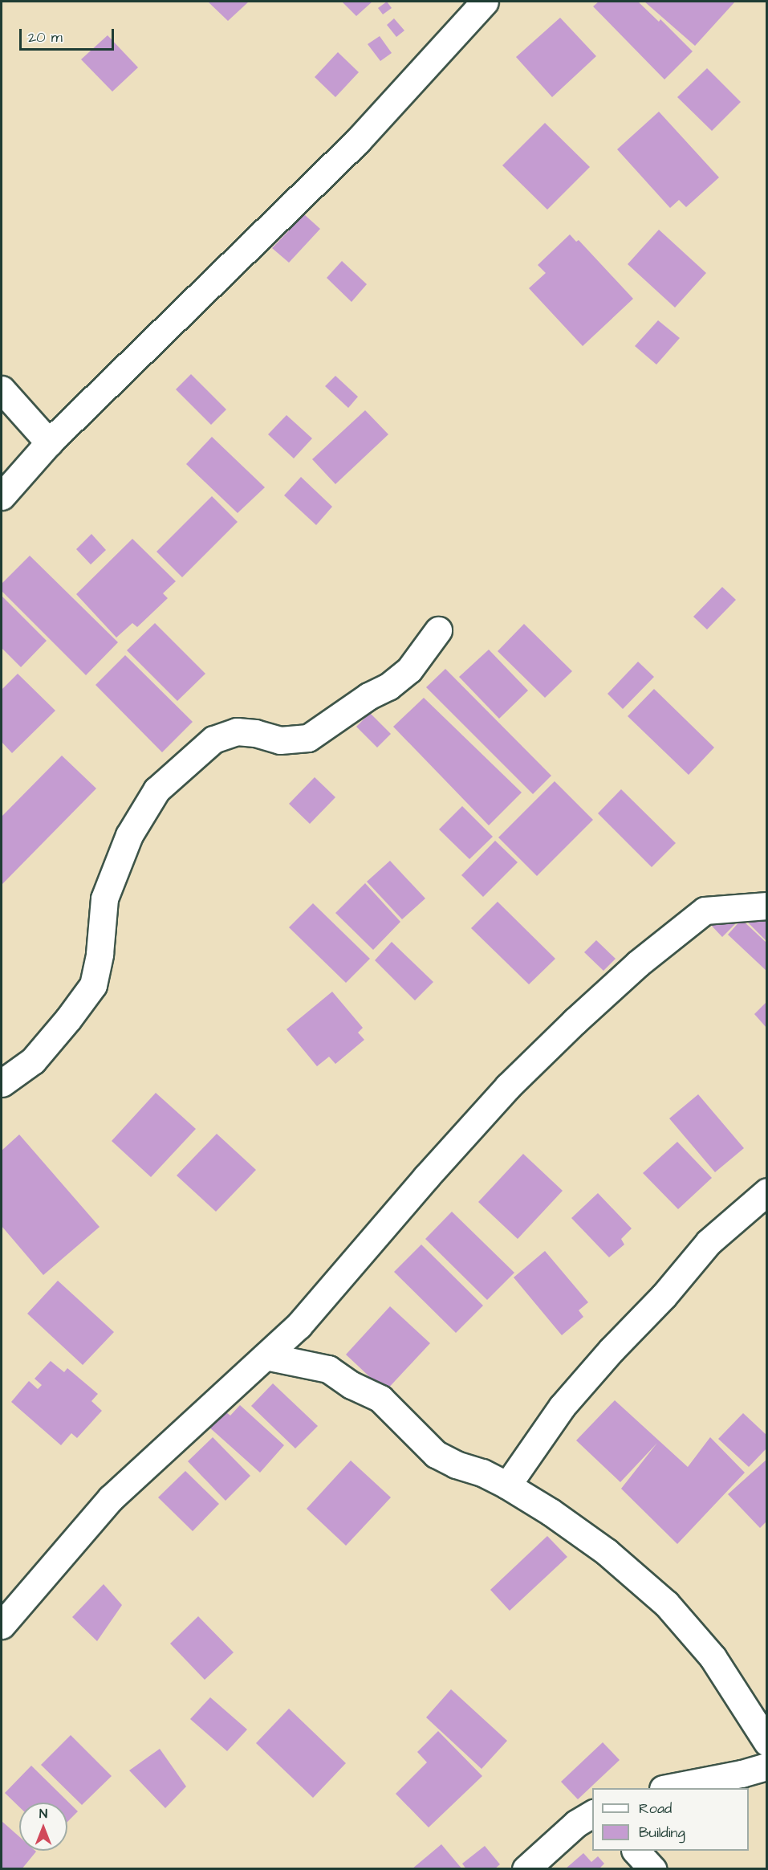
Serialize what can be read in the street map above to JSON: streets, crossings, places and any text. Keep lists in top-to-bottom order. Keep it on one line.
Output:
{"legend":["Road","Building"],"scale_bar":"20 m","north":"top"}
